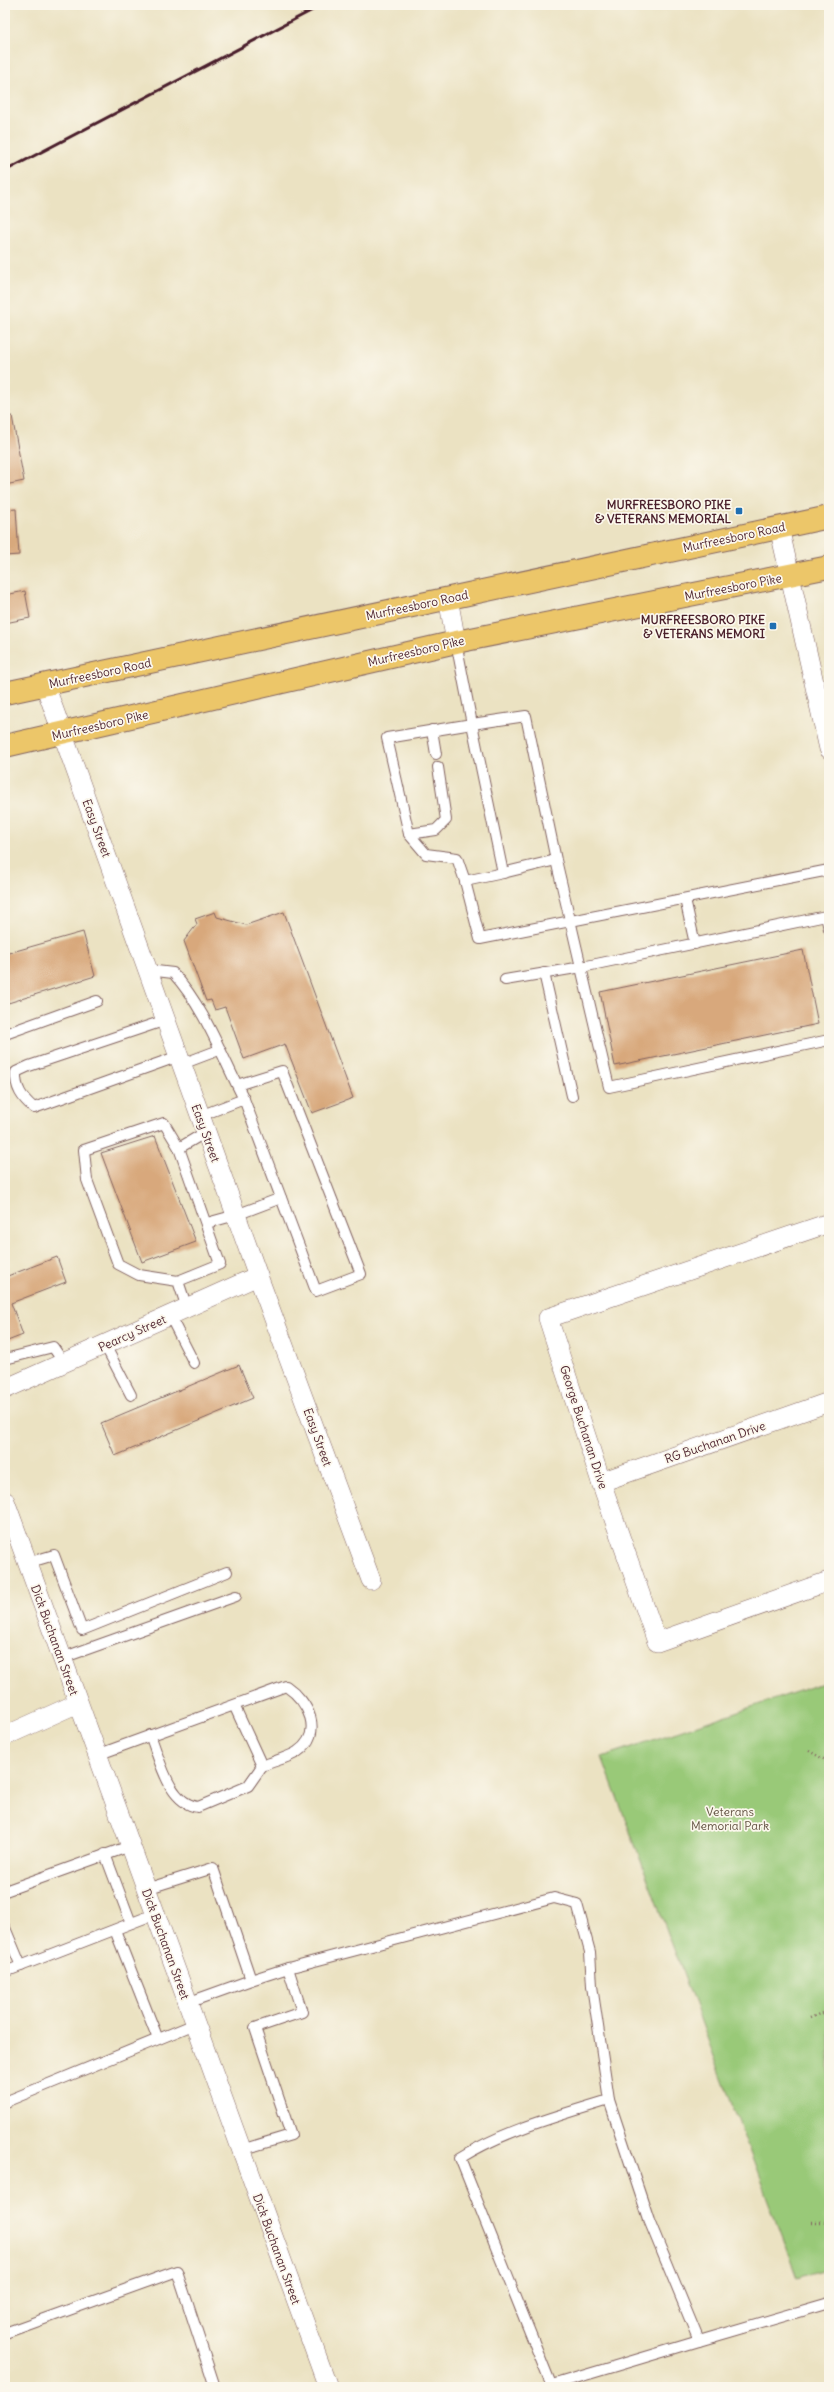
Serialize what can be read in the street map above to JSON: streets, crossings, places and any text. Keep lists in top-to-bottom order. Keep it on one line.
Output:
{"streets":{"main road":["Murfreesboro Road","Murfreesboro Pike"],"street":["Easy Street","Pearcy Street","George Buchanan Drive","RG Buchanan Drive","Dick Buchanan Street"]},"crossings":[["Murfreesboro Road","Easy Street"],["Murfreesboro Pike","Easy Street"],["Easy Street","Pearcy Street"],["George Buchanan Drive","RG Buchanan Drive"]],"parks":["Veterans Memorial Park"],"places":{"transit":["MURFREESBORO PIKE & VETERANS MEMORIAL","MURFREESBORO PIKE & VETERANS MEMORI"]}}
